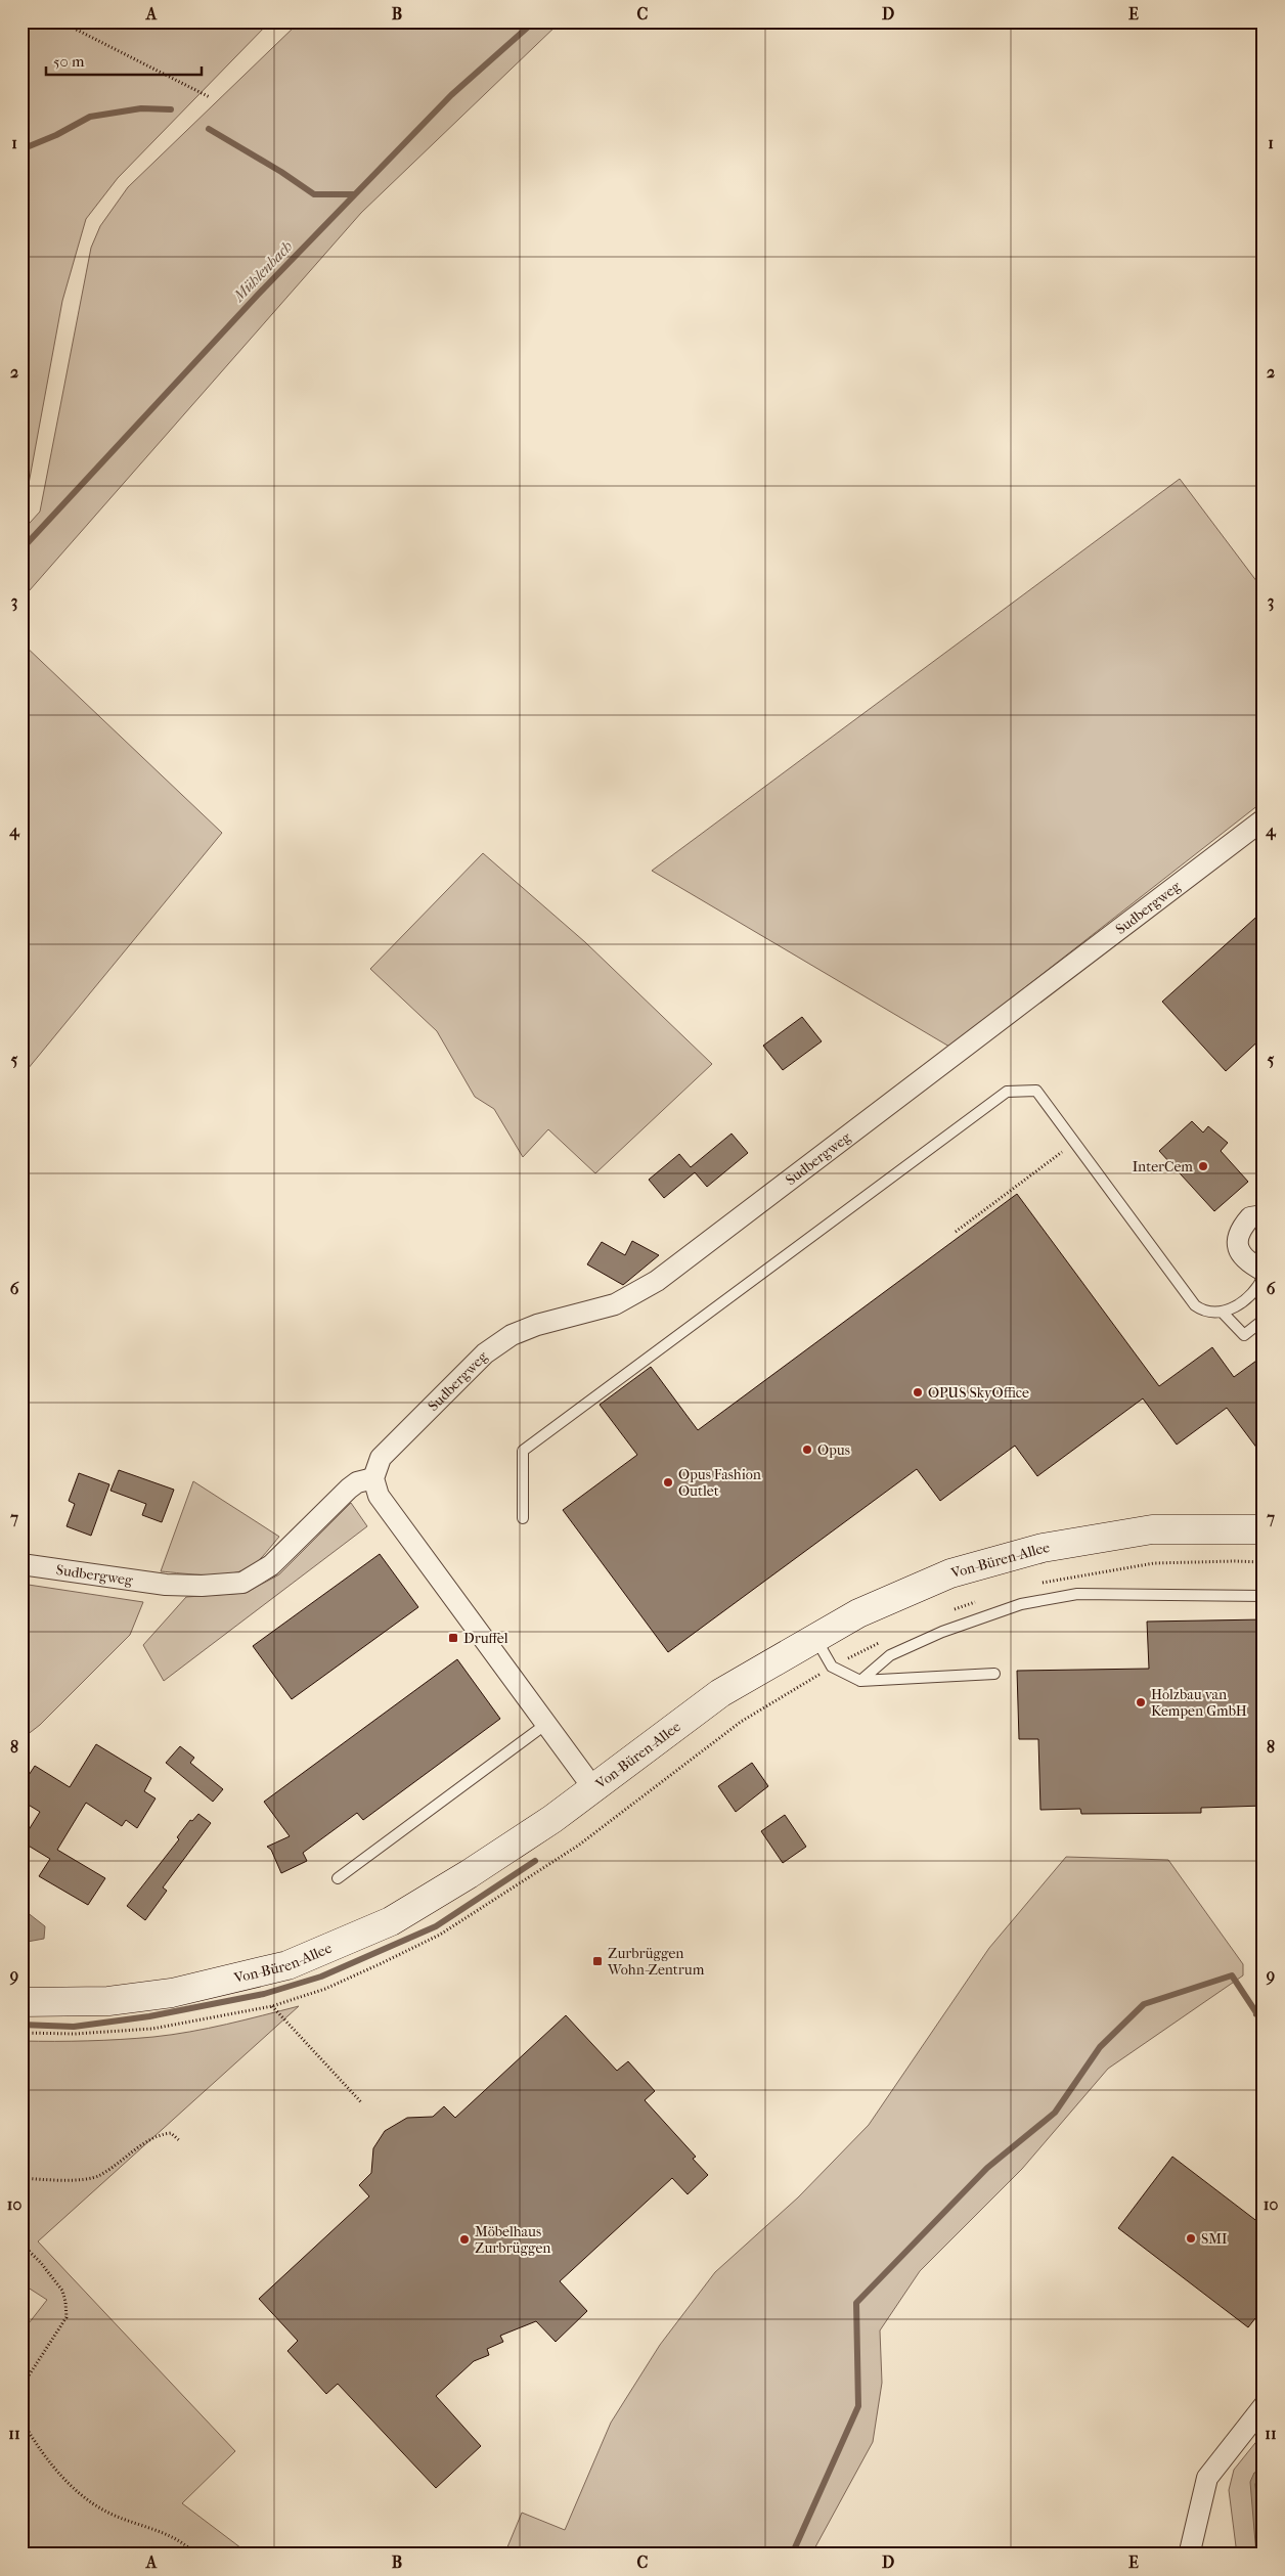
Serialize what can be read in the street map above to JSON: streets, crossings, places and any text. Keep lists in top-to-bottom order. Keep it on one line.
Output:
{"streets":{"street":["Sudbergweg","Von-Büren-Allee"]},"water":["Mühlenbach"],"places":{"other":["InterCem","OPUS SkyOffice","Opus","Opus Fashion Outlet","Holzbau van Kempen GmbH","SMI","Möbelhaus Zurbrüggen"],"transit":["Druffel","Zurbrüggen Wohn-Zentrum"]},"scale_bar":"50 m","grid":{"columns":["A","B","C","D","E"],"rows":["1","2","3","4","5","6","7","8","9","10","11"]}}
